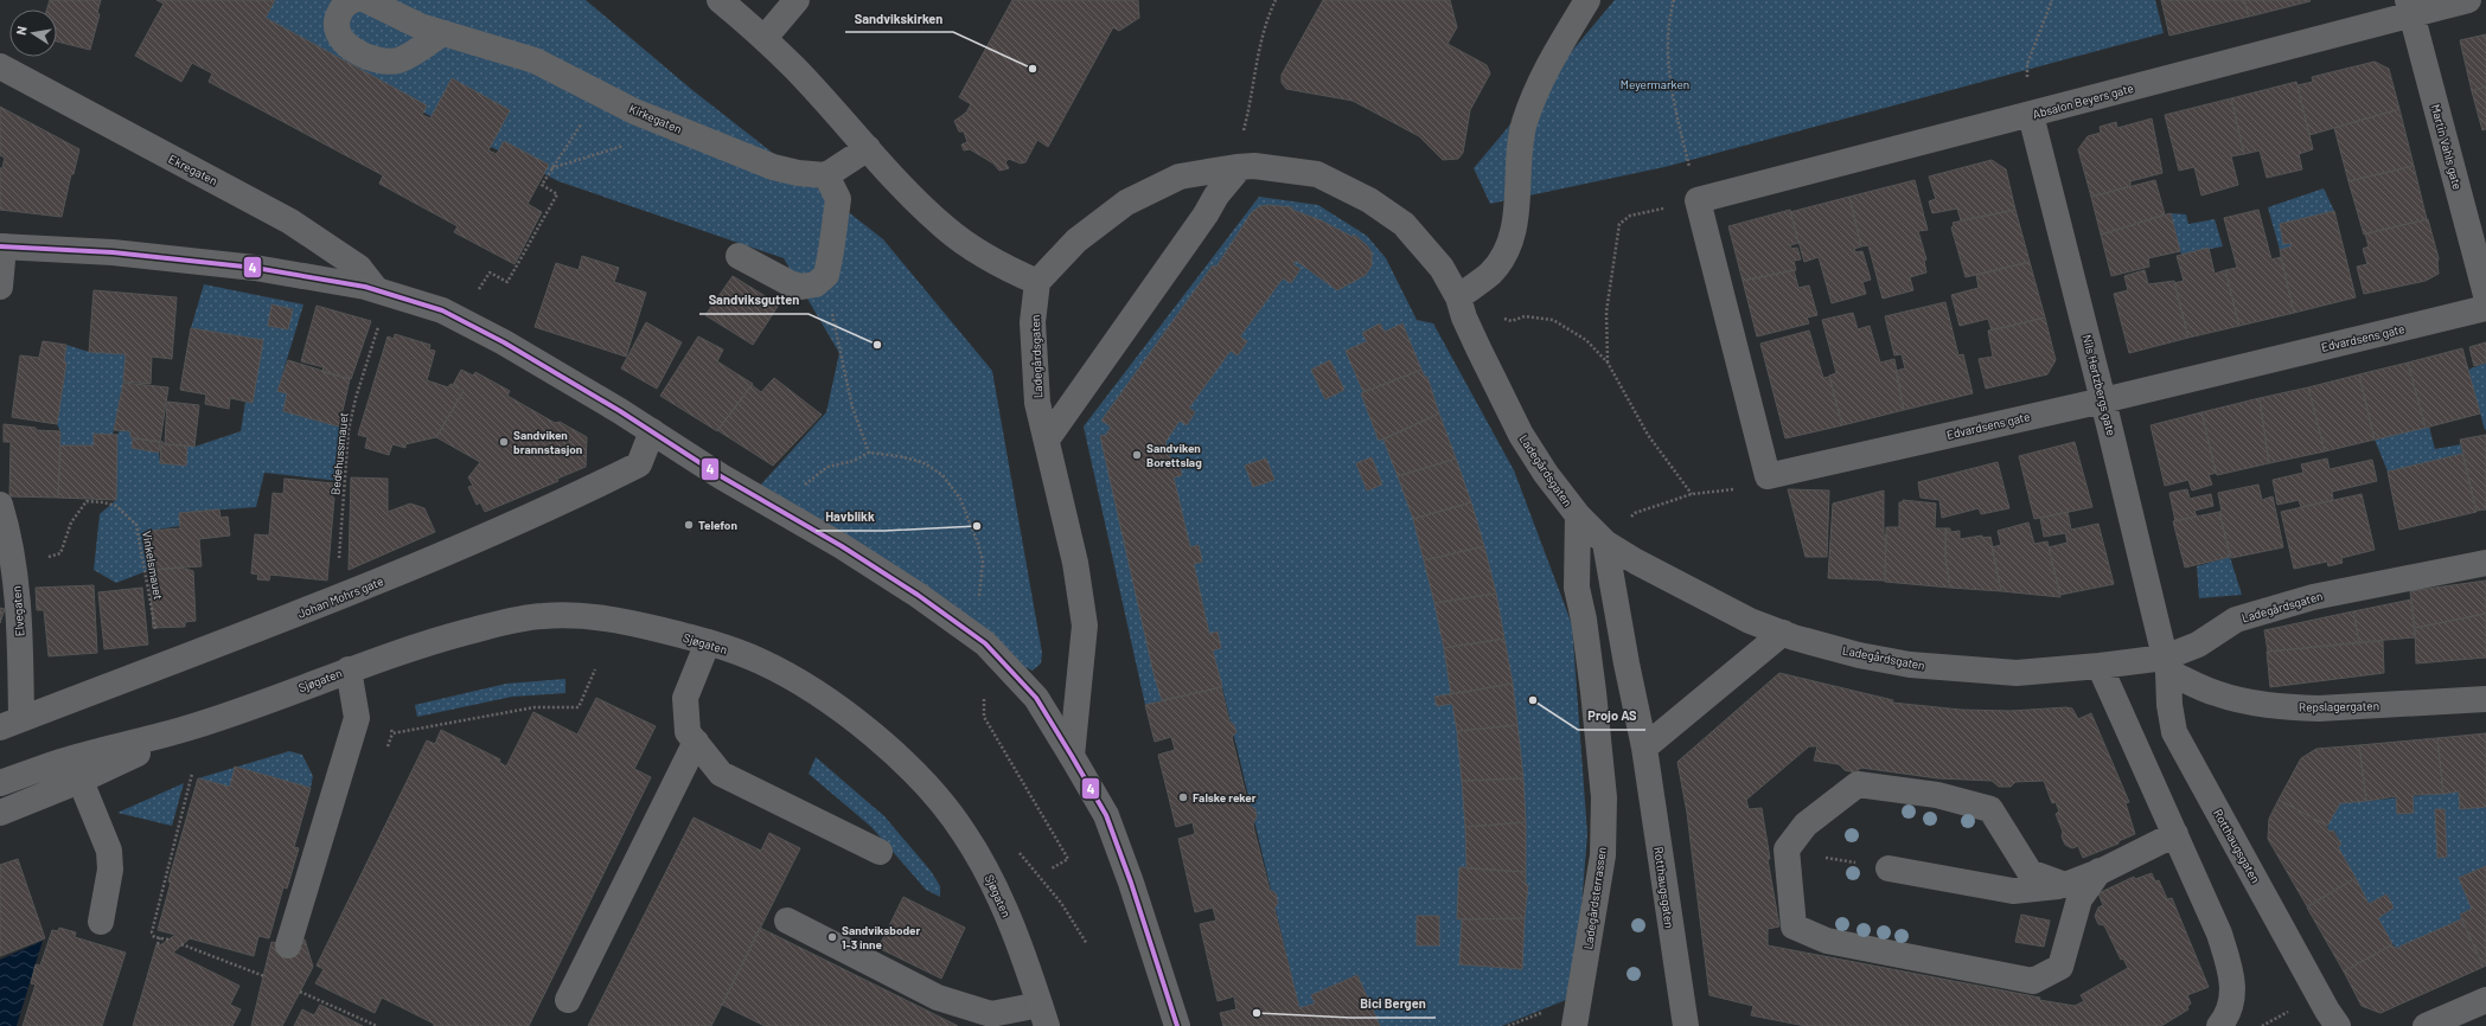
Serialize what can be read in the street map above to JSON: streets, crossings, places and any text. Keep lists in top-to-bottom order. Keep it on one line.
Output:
{"streets":{"main road":["Sjøgaten"],"street":["Absalon Beyers gate","Kirkegaten","Martin Vahls gate","Ekregaten","Edvardsens gate","Ladegårdsgaten","Nils Hertzbergs gate","Johan Mohrs gate","Elvegaten","Repslagergaten","Rotthaugsgaten","Ladegårdsterrassen"],"path":["Bedehussmauet","Vinkelsmauet"]},"crossings":[["Absalon Beyers gate","Martin Vahls gate"],["Absalon Beyers gate","Nils Hertzbergs gate"],["Ekregaten","Bedehussmauet"],["Edvardsens gate","Nils Hertzbergs gate"],["Ladegårdsgaten","Nils Hertzbergs gate"],["Ladegårdsgaten","Repslagergaten"],["Ladegårdsgaten","Rotthaugsgaten"],["Ladegårdsgaten","Ladegårdsterrassen"],["Nils Hertzbergs gate","Repslagergaten"],["Nils Hertzbergs gate","Rotthaugsgaten"],["Bedehussmauet","Johan Mohrs gate"],["Vinkelsmauet","Elvegaten"],["Johan Mohrs gate","Elvegaten"],["Repslagergaten","Rotthaugsgaten"]],"parks":["Meyermarken"],"places":["Sandvikskirken","Sandviksgutten","Sandviken brannstasjon","Sandviken Borettslag","Telefon","Havblikk","Projo AS","Falske reker","Sandviksboder 1-3 inne","Bici Bergen"],"lines":["transit line 4"],"north":"left"}
